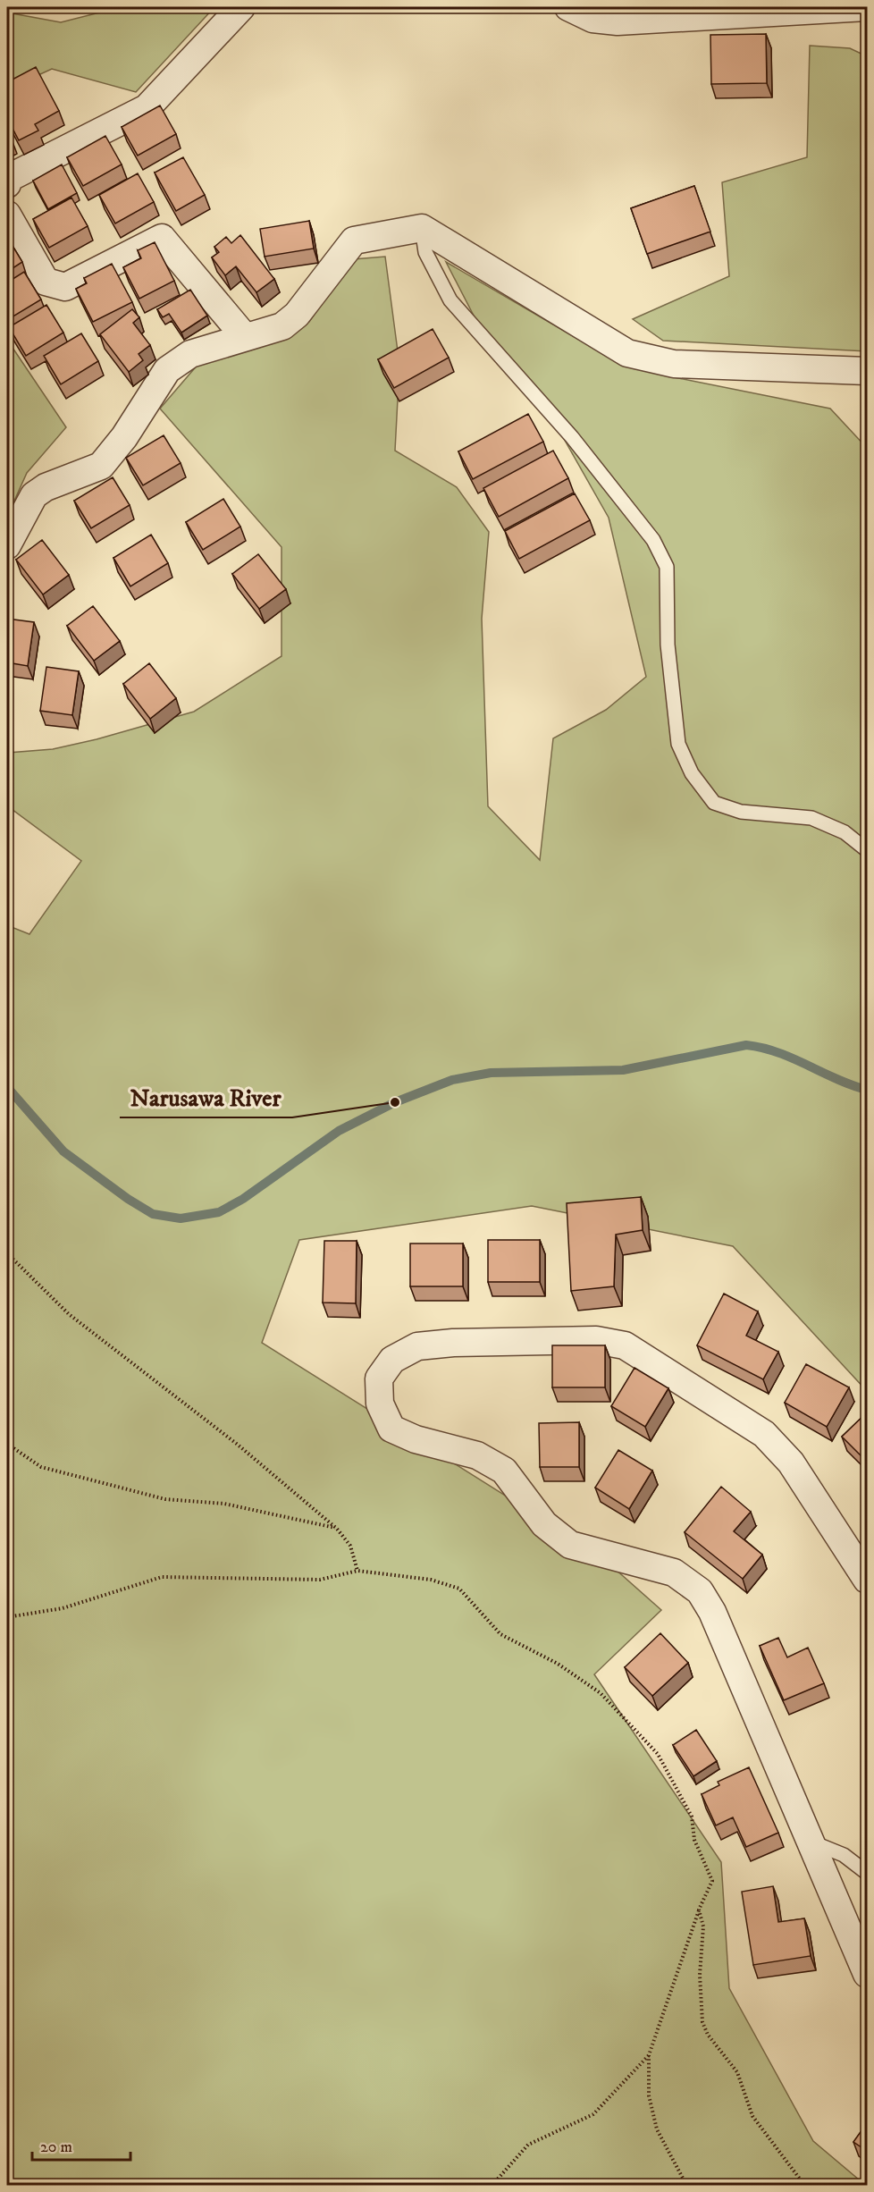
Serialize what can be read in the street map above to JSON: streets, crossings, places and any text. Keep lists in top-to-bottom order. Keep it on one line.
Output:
{"places":["Narusawa River"],"scale_bar":"20 m"}
